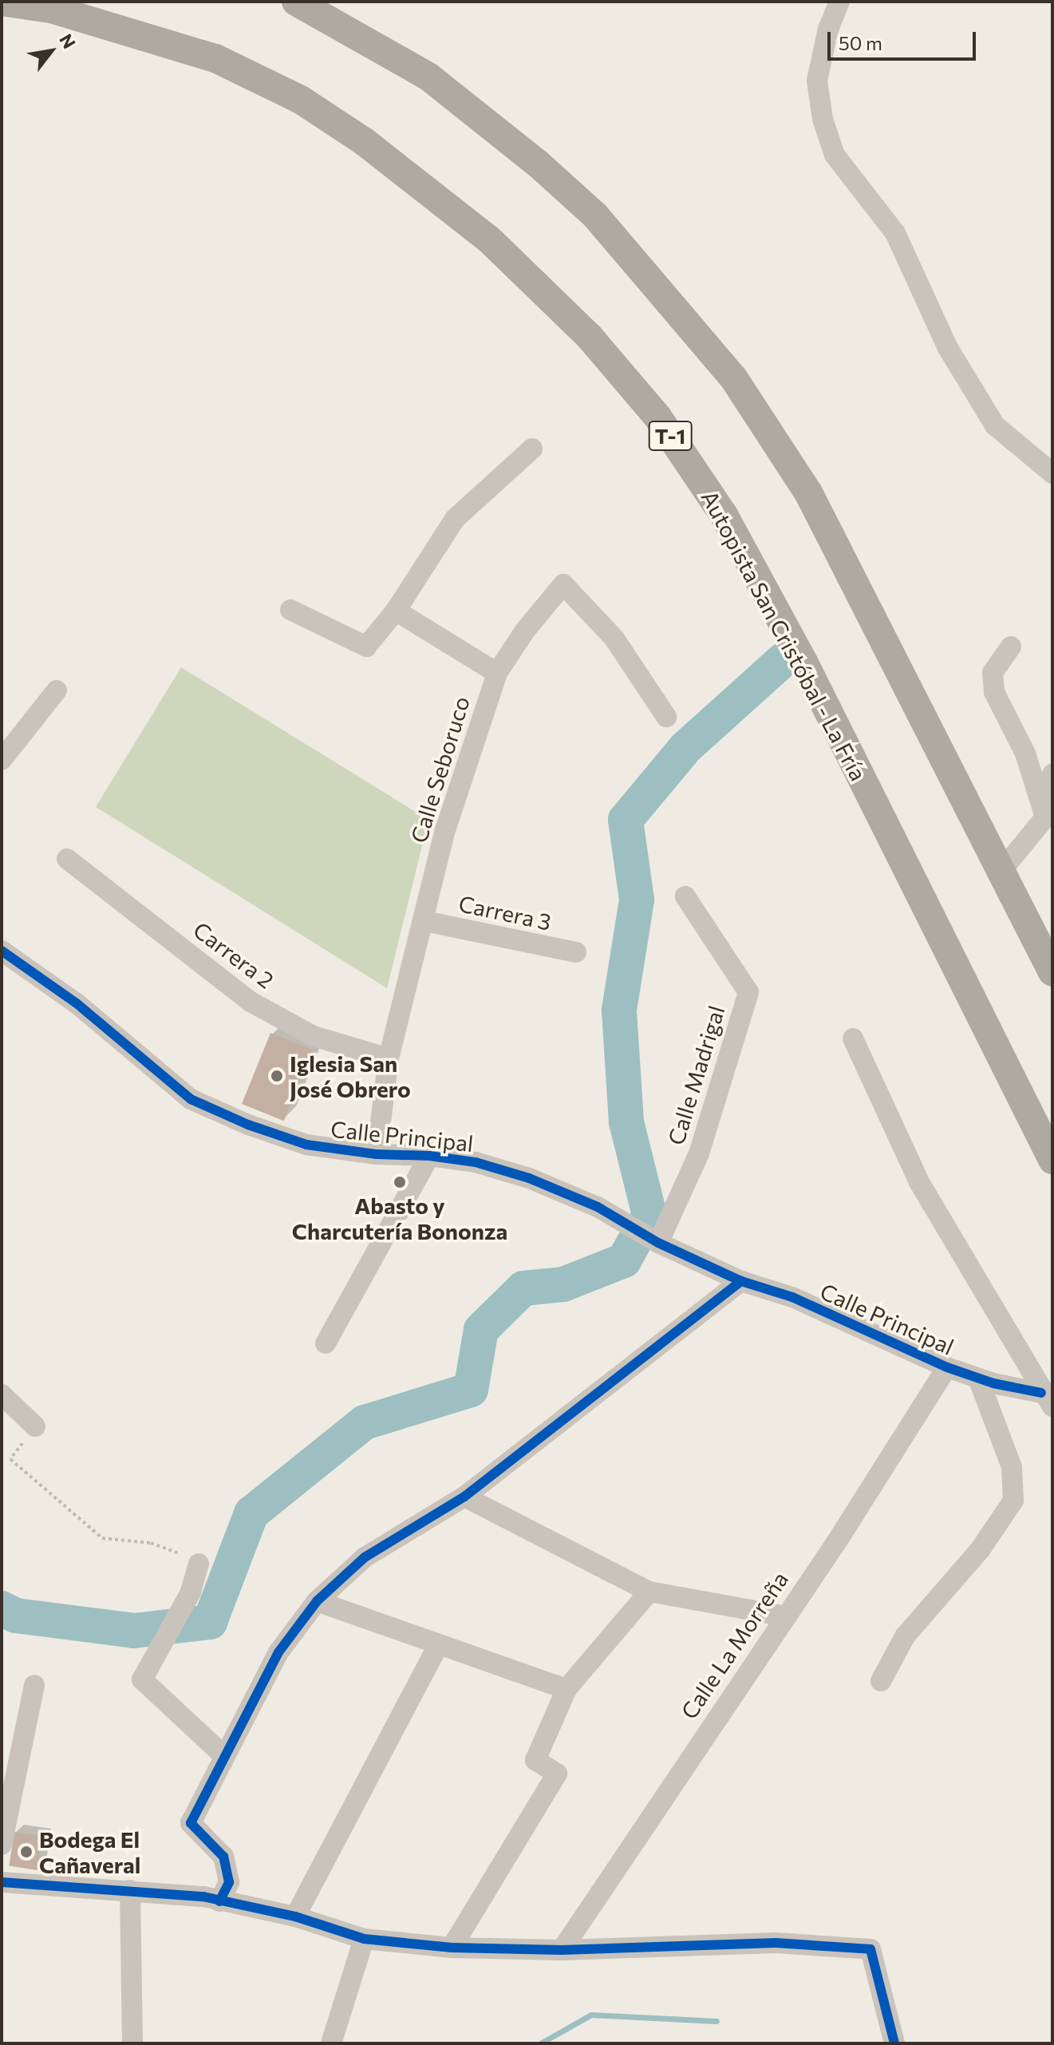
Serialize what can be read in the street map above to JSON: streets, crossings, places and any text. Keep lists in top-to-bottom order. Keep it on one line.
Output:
{"streets":{"highway":["T-1","Autopista San Cristóbal - La Fría"],"street":["Calle Seboruco","Carrera 3","Carrera 2","Calle Madrigal","Calle Principal","Calle La Morreña"]},"crossings":[["Calle Seboruco","Carrera 3"],["Calle Seboruco","Carrera 2"],["Calle Seboruco","Calle Principal"],["Calle Madrigal","Calle Principal"],["Calle Principal","Calle La Morreña"]],"places":["Iglesia San José Obrero","Abasto y Charcutería Bononza","Bodega El Cañaveral"],"scale_bar":"50 m","north":"top right"}
